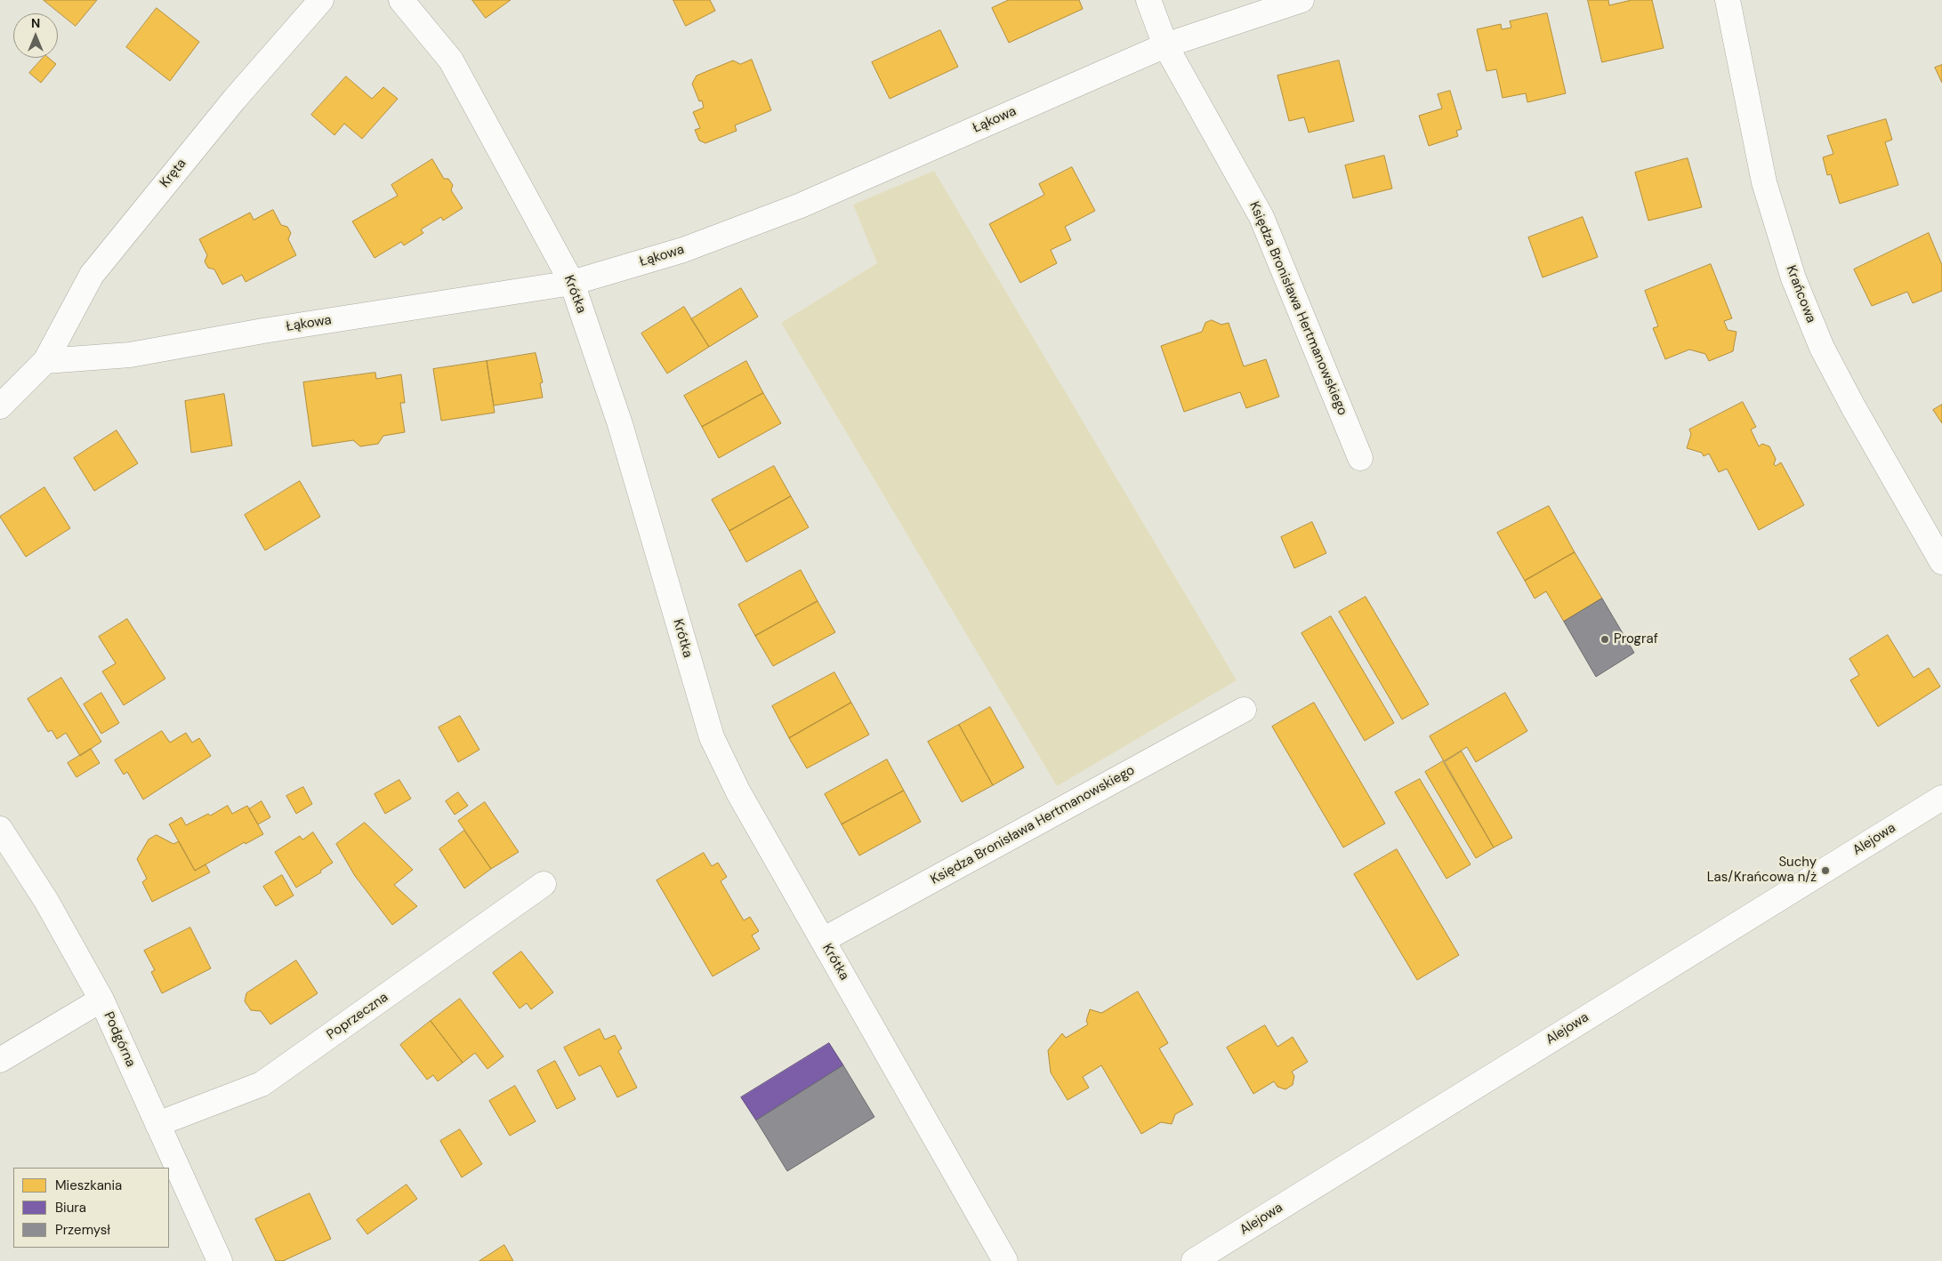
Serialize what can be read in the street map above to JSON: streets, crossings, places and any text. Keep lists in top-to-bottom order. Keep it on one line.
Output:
{"streets":{"street":["Łąkowa","Kręta","Krótka","Krańcowa","Księdza Bronisława Hertmanowskiego","Alejowa","Poprzeczna","Podgórna"]},"crossings":[["Łąkowa","Kręta"],["Łąkowa","Krótka"],["Łąkowa","Księdza Bronisława Hertmanowskiego"],["Krótka","Księdza Bronisława Hertmanowskiego"],["Poprzeczna","Podgórna"]],"places":["Prograf","Suchy Las/Krańcowa n/ż"],"legend":["Mieszkania","Biura","Przemysł"],"north":"top"}
